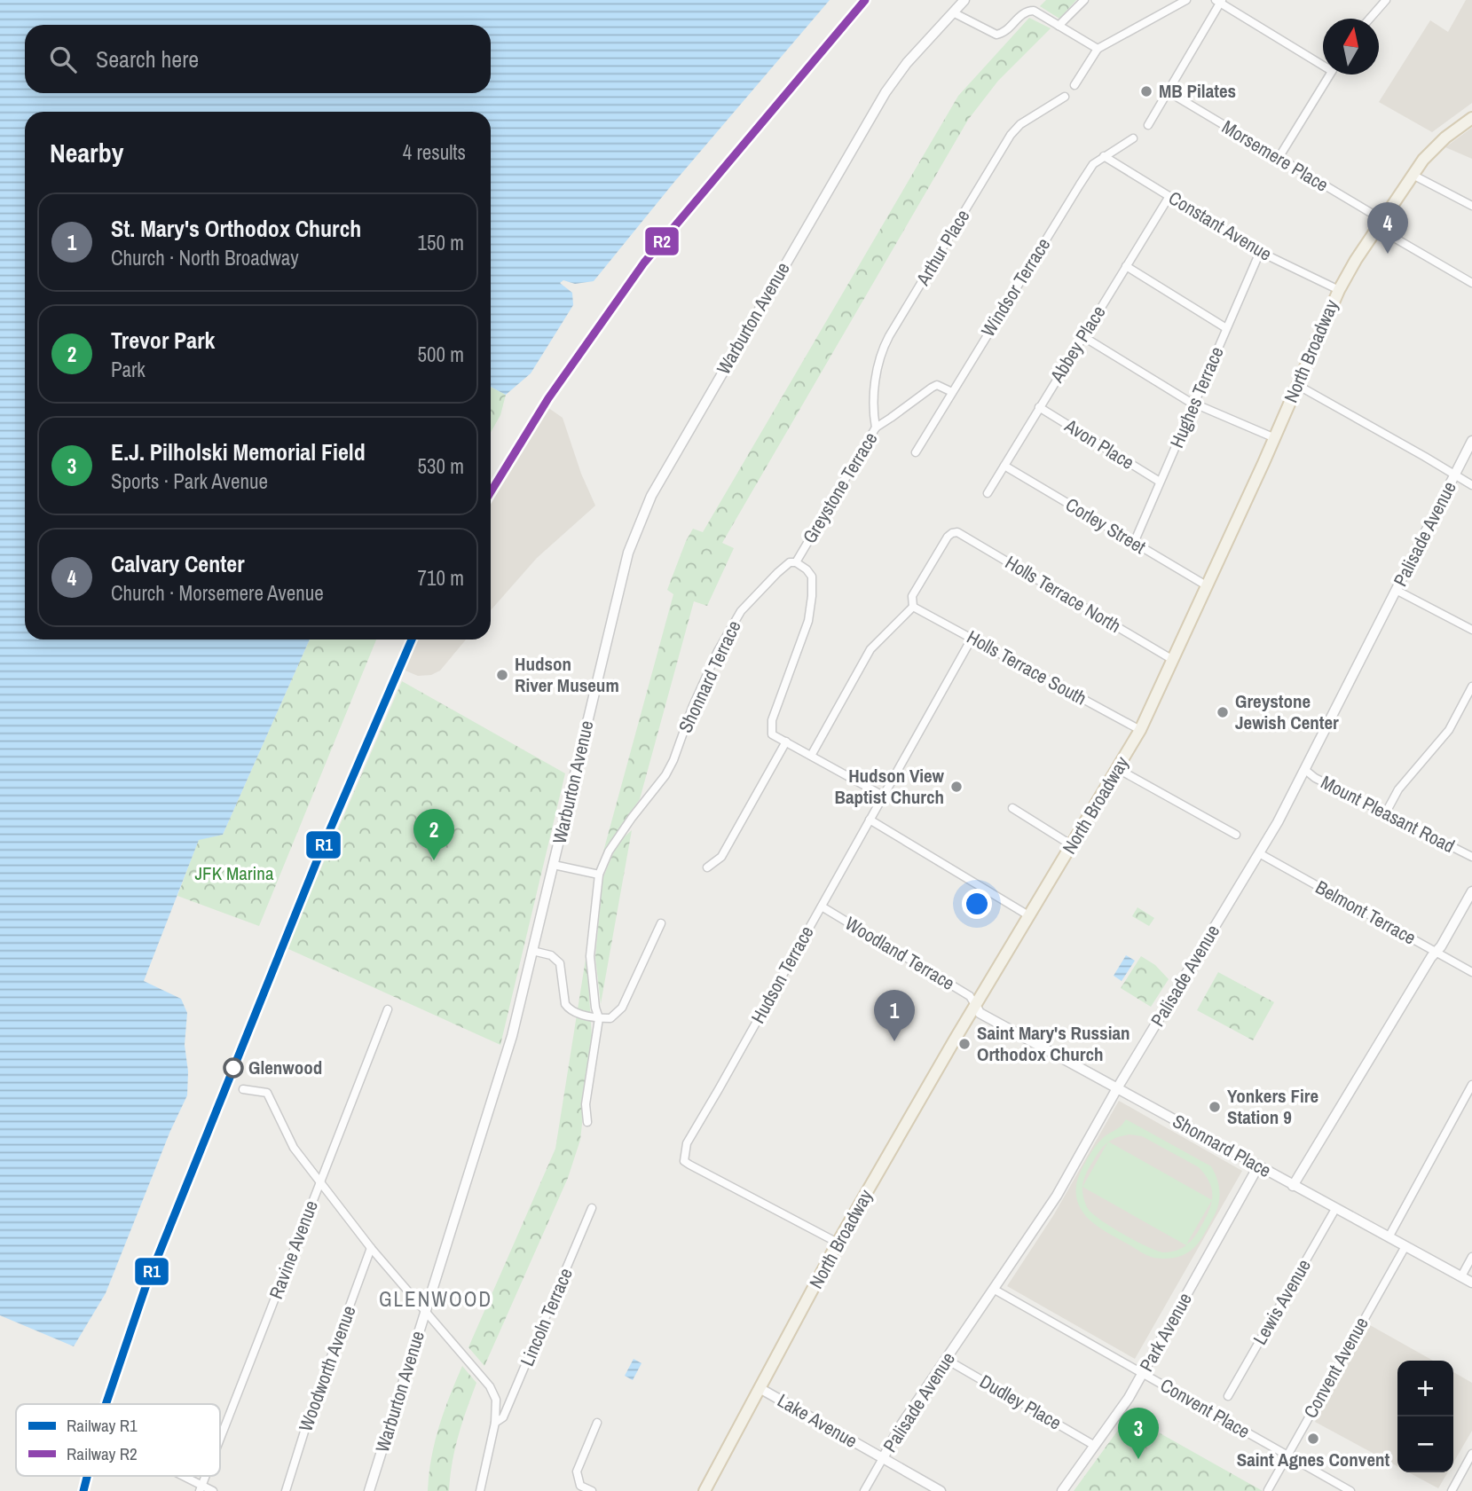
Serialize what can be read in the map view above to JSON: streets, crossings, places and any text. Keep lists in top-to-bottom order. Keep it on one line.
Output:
{"streets":{"main road":["North Broadway"],"street":["Morsemere Place","Constant Avenue","Arthur Place","Windsor Terrace","Warburton Avenue","Abbey Place","Hughes Terrace","Avon Place","Greystone Terrace","Corley Street","Palisade Avenue","Holls Terrace North","Holls Terrace South","Shonnard Terrace","Mount Pleasant Road","Belmont Terrace","Woodland Terrace","Hudson Terrace","Shonnard Place","Ravine Avenue","Lewis Avenue","Lincoln Terrace","Park Avenue","Convent Avenue","Woodworth Avenue","Dudley Place","Convent Place","Lake Avenue"]},"crossings":[["Morsemere Place","North Broadway"],["Constant Avenue","Windsor Terrace"],["Constant Avenue","Abbey Place"],["Constant Avenue","North Broadway"],["Constant Avenue","Hughes Terrace"],["Arthur Place","Greystone Terrace"],["Windsor Terrace","Greystone Terrace"],["Abbey Place","Avon Place"],["Abbey Place","Corley Street"],["North Broadway","Corley Street"],["North Broadway","Holls Terrace North"],["North Broadway","Holls Terrace South"],["North Broadway","Woodland Terrace"],["North Broadway","Hudson Terrace"],["North Broadway","Shonnard Place"],["North Broadway","Lake Avenue"],["Hughes Terrace","Avon Place"],["Hughes Terrace","Corley Street"],["Greystone Terrace","Shonnard Terrace"],["Palisade Avenue","Mount Pleasant Road"],["Palisade Avenue","Belmont Terrace"],["Palisade Avenue","Shonnard Place"],["Palisade Avenue","Dudley Place"],["Palisade Avenue","Convent Place"],["Palisade Avenue","Lake Avenue"],["Holls Terrace North","Holls Terrace South"],["Holls Terrace South","Hudson Terrace"],["Woodland Terrace","Hudson Terrace"],["Woodland Terrace","Shonnard Place"],["Shonnard Place","Lewis Avenue"],["Shonnard Place","Park Avenue"],["Shonnard Place","Convent Avenue"],["Park Avenue","Dudley Place"],["Park Avenue","Convent Place"],["Convent Avenue","Convent Place"]],"districts":["GLENWOOD"],"parks":["JFK Marina"],"places":["MB Pilates","Hudson River Museum","Greystone Jewish Center","Hudson View Baptist Church","Saint Mary's Russian Orthodox Church","Glenwood","Yonkers Fire Station 9","Saint Agnes Convent"],"lines":["rail line R2","rail line R1"],"legend":["Railway R1","Railway R2"],"north":"top","page":{"search":"Search here","heading":["Nearby","4 results"],"list":[{"mark":"1","name":"St. Mary's Orthodox Church","note":"Church · North Broadway","value":"150 m"},{"mark":"2","name":"Trevor Park","note":"Park","value":"500 m"},{"mark":"3","name":"E.J. Pilholski Memorial Field","note":"Sports · Park Avenue","value":"530 m"},{"mark":"4","name":"Calvary Center","note":"Church · Morsemere Avenue","value":"710 m"}],"pins":["4","2","1","3"],"map_buttons":["+","−"]}}
